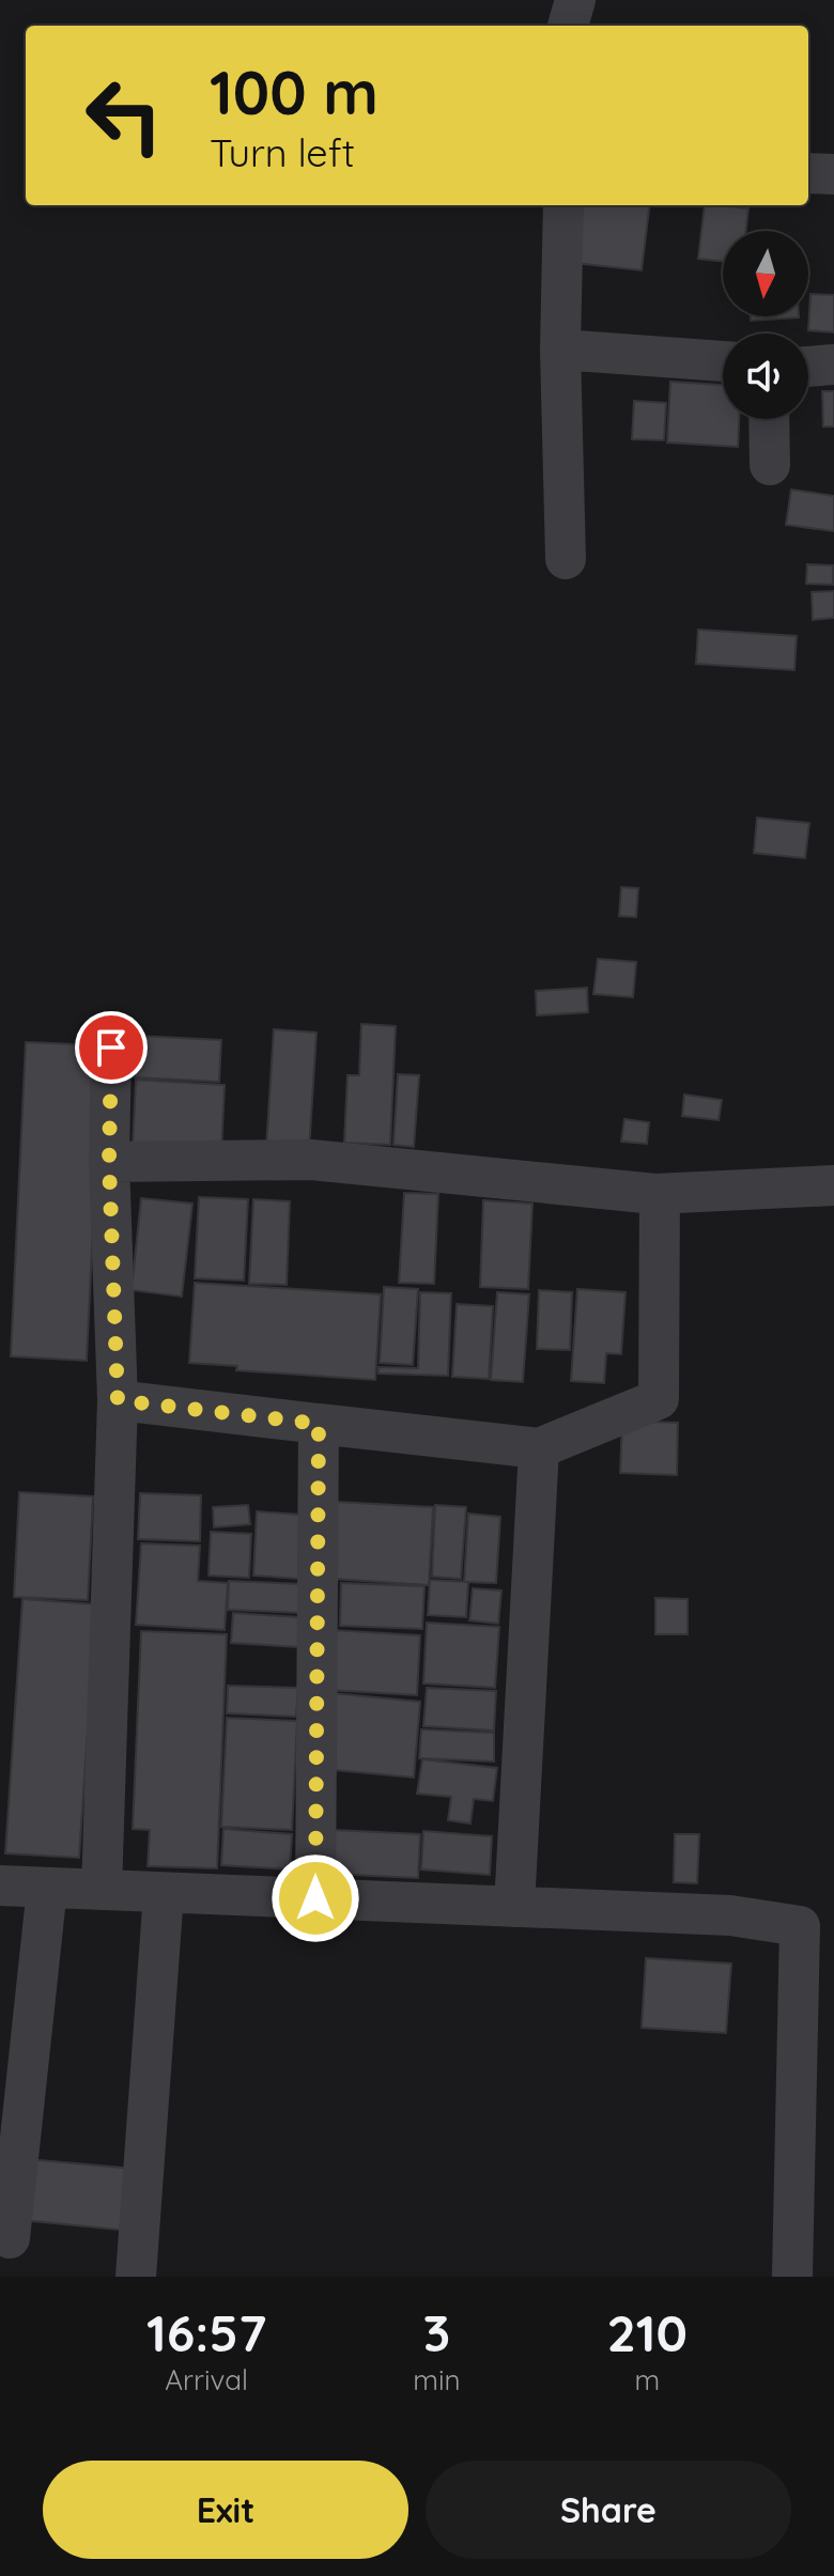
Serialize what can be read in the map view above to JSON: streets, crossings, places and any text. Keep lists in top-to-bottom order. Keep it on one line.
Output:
{"north":"bottom","page":{"turn":["100 m","Turn left"],"eta":["16:57","Arrival","3","min","210","m"],"buttons":["Exit","Share"]}}
